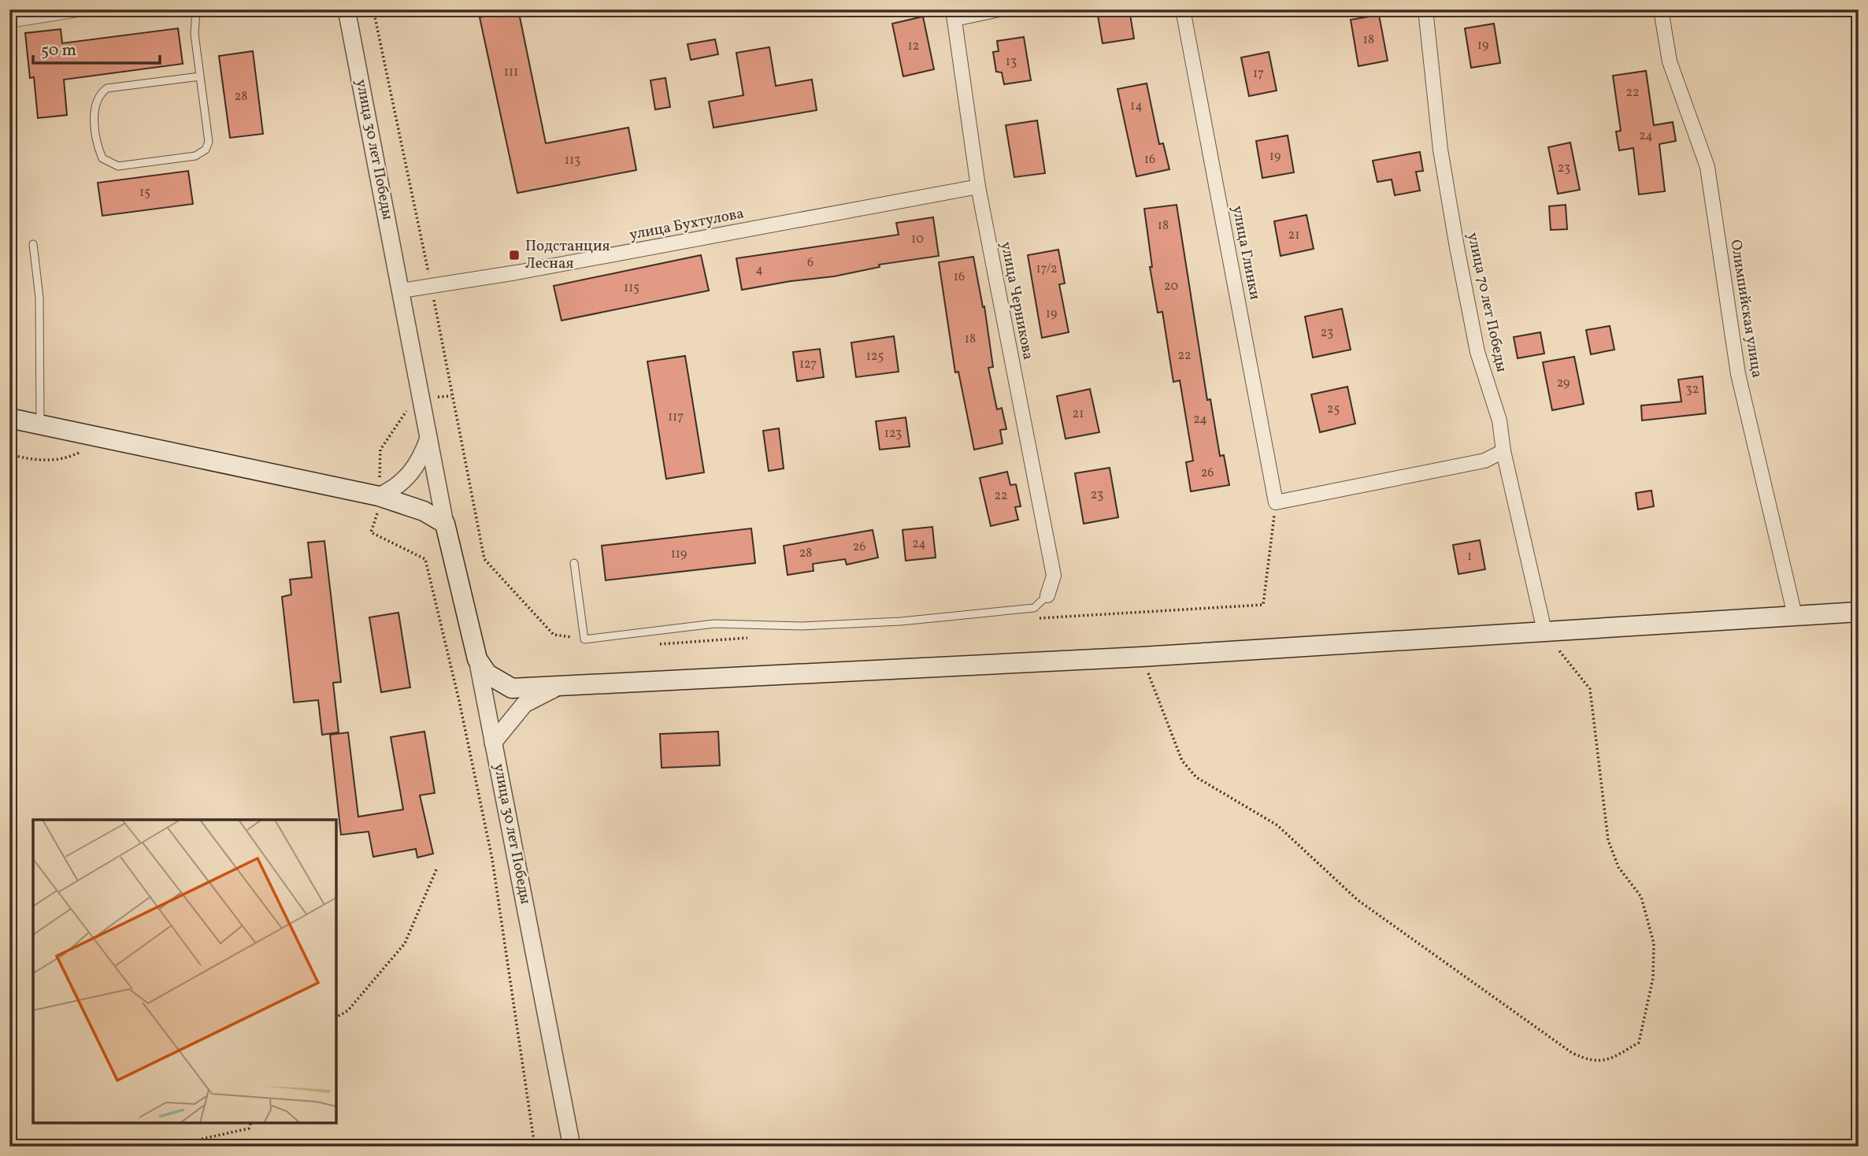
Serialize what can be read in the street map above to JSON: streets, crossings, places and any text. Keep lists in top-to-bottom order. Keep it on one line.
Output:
{"streets":{"main road":["улица 30 лет Победы"],"street":["улица Бухтулова","улица Глинки","улица Черникова","улица 70 лет Победы","Олимпийская улица"]},"crossings":[["улица 30 лет Победы","улица Бухтулова"],["улица Бухтулова","улица Черникова"],["улица Глинки","улица 70 лет Победы"]],"places":{"transit":["Подстанция Лесная"]},"house_numbers":["18","19","12","13","111","17","22","28","14","24","19","16","113","23","15","18","21","10","6","17/2","4","16","20","115","19","23","18","22","125","127","29","32","25","21","117","24","123","26","23","22","24","26","28","119","1"],"scale_bar":"50 m"}
